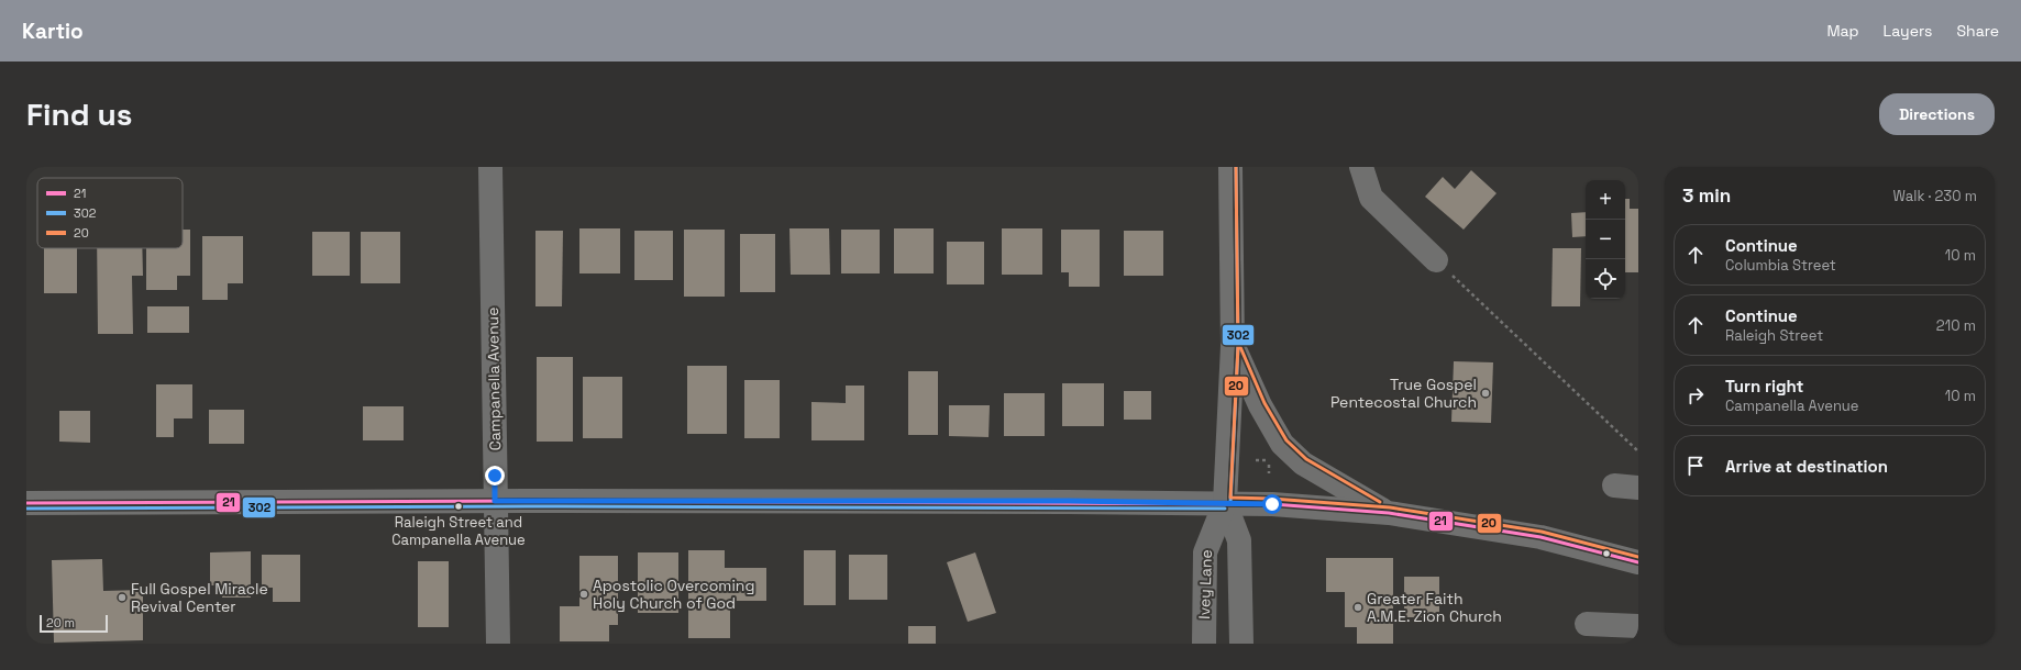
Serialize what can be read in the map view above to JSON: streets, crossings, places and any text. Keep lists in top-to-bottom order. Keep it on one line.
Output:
{"streets":{"street":["Campanella Avenue","Ivey Lane"]},"places":["True Gospel Pentecostal Church","Raleigh Street and Campanella Avenue","Apostolic Overcoming Holy Church of God","Full Gospel Miracle Revival Center","Greater Faith A.M.E. Zion Church"],"lines":["transit line 302","transit line 20","transit line 21"],"legend":["21","302","20"],"scale_bar":"20 m","page":{"header":"Kartio","nav":["Map","Layers","Share"],"buttons":"Directions","title":"Find us","heading":["3 min","Walk · 230 m"],"map_buttons":["+","−"],"list":[["Continue","Columbia Street","10 m"],["Continue","Raleigh Street","210 m"],["Turn right","Campanella Avenue","10 m"],"Arrive at destination"],"scale":"20 m"}}
